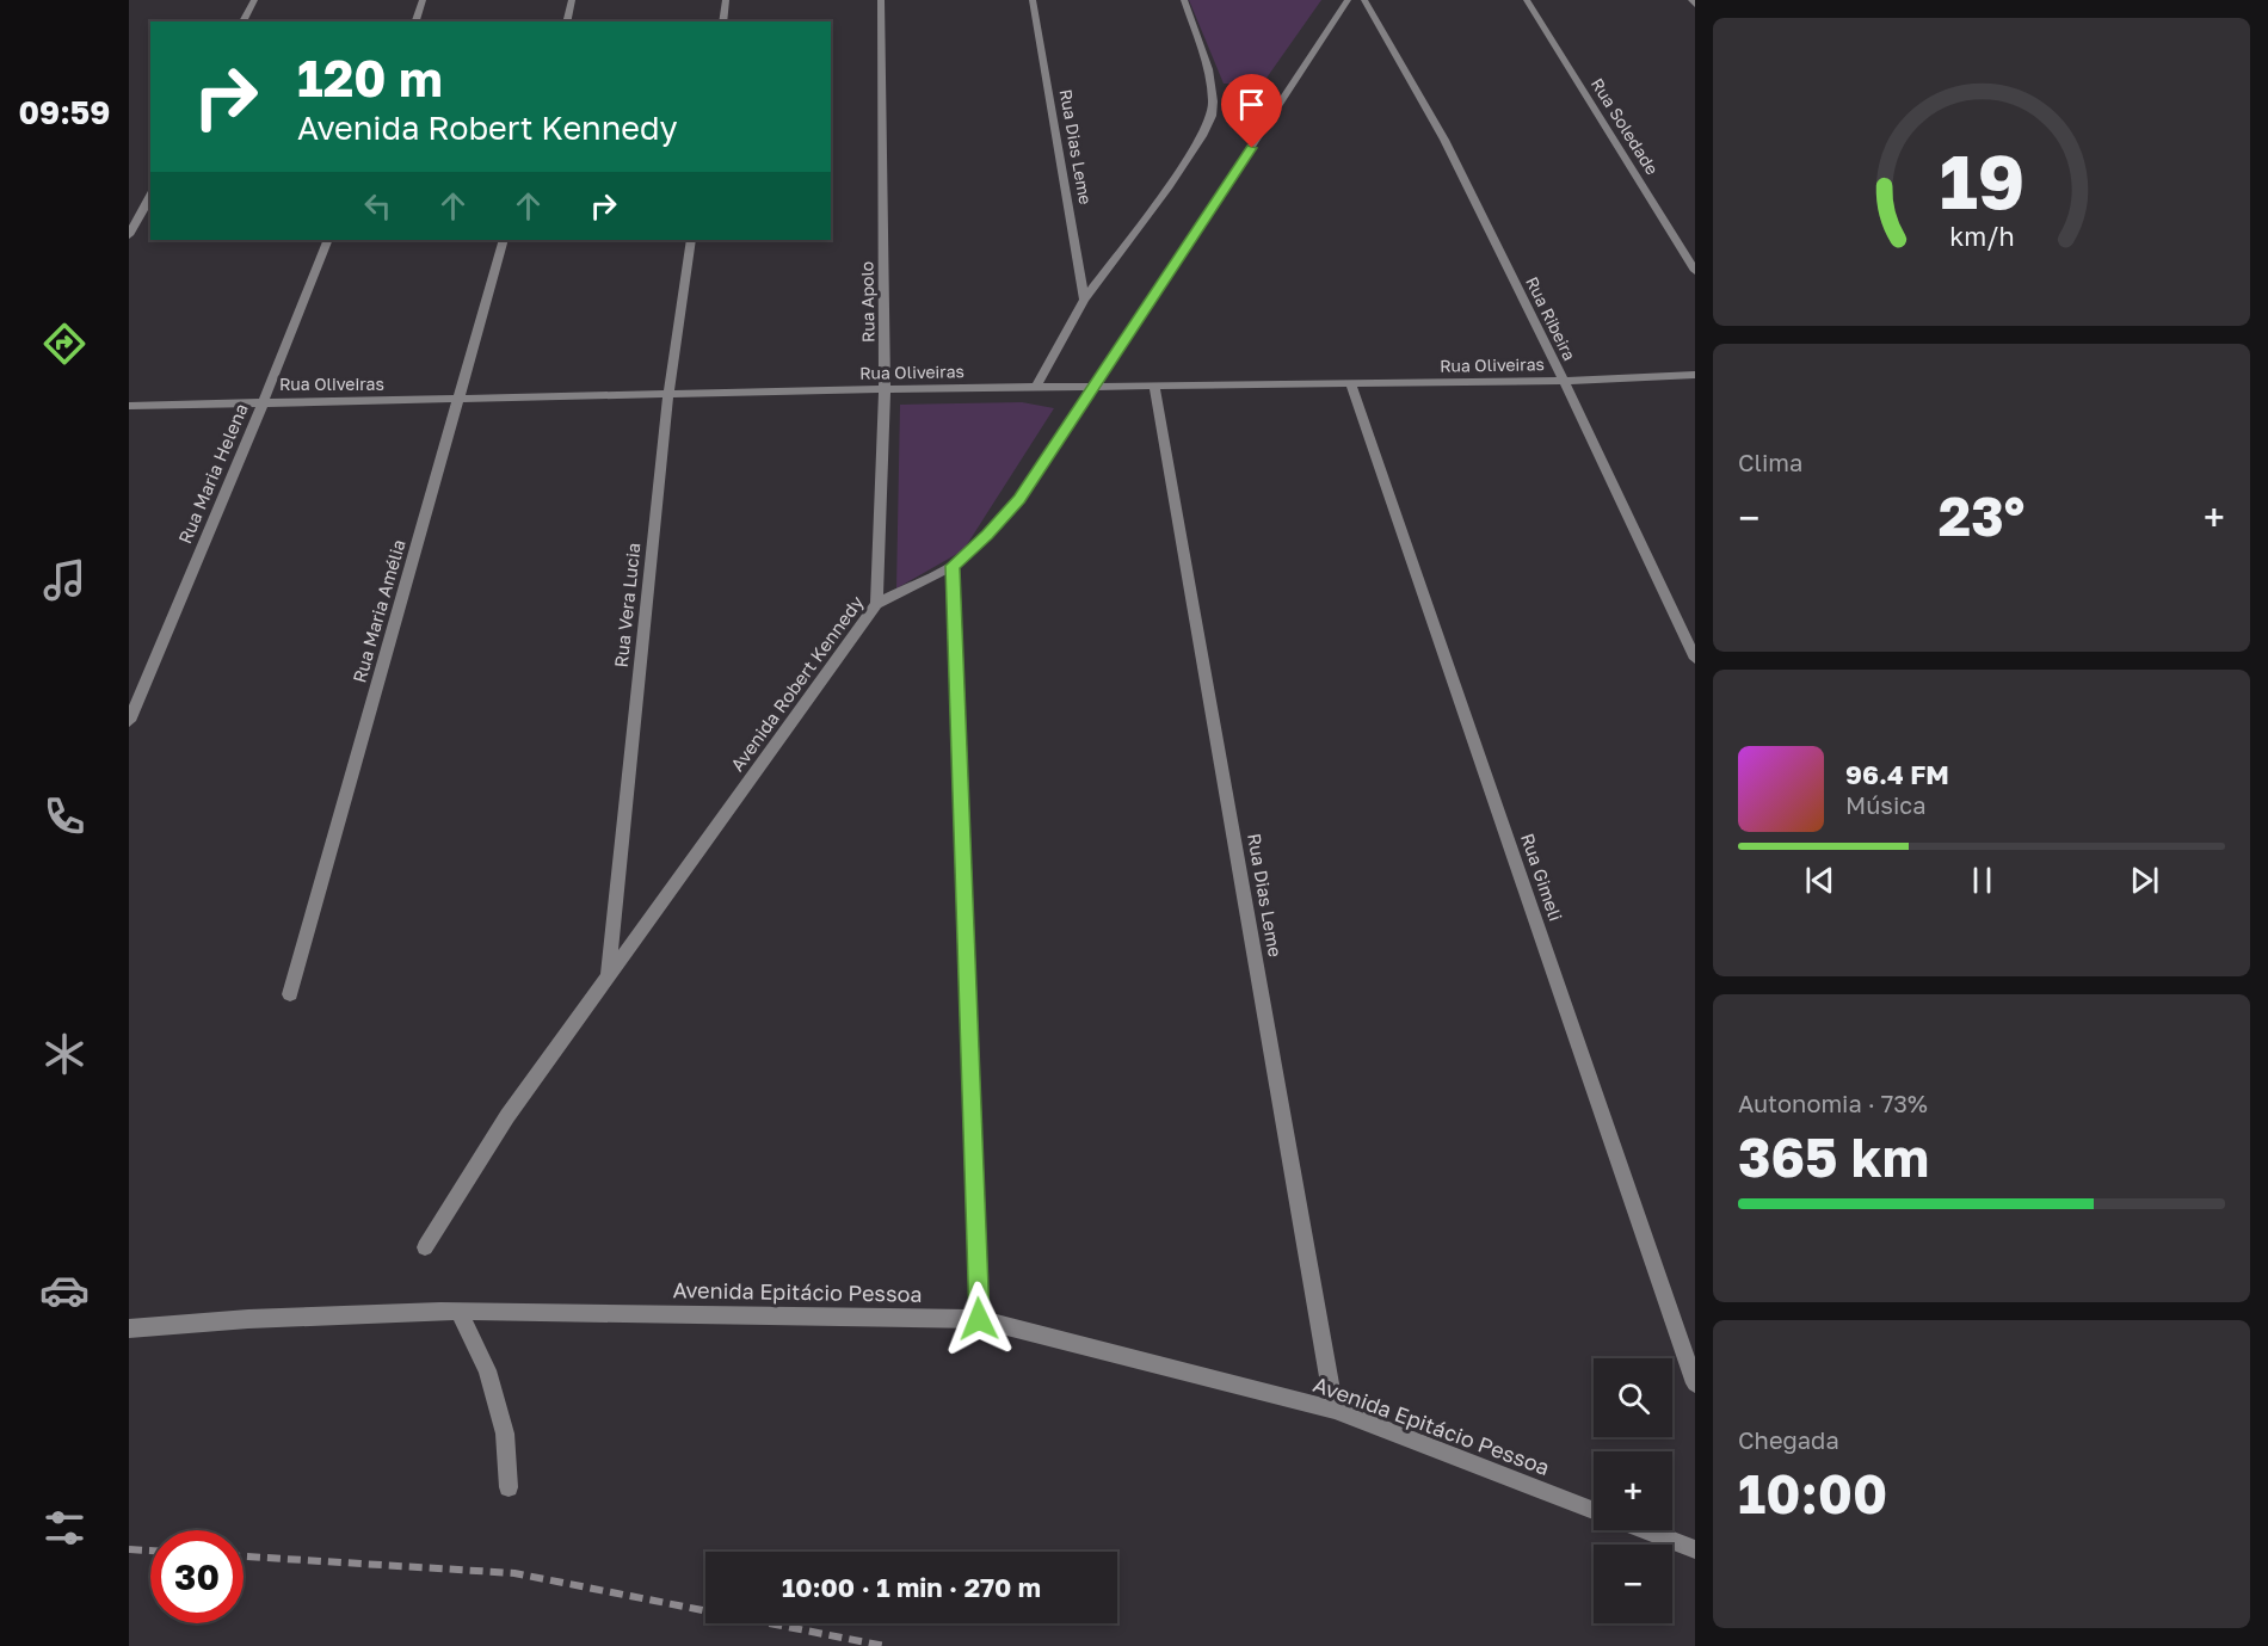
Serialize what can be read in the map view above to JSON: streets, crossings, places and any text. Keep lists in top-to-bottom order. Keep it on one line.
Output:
{"streets":{"street":["Rua Soledade","Rua Dias Leme","Rua Apolo","Rua Ribeira","Rua Oliveiras","Rua Maria Helena","Rua Vera Lucia","Rua Maria Amélia","Avenida Robert Kennedy","Rua Gimeli","Avenida Epitácio Pessoa"]},"crossings":[["Rua Dias Leme","Rua Oliveiras"],["Rua Dias Leme","Avenida Epitácio Pessoa"],["Rua Apolo","Rua Oliveiras"],["Rua Apolo","Avenida Robert Kennedy"],["Rua Ribeira","Rua Oliveiras"],["Rua Oliveiras","Rua Maria Helena"],["Rua Oliveiras","Rua Vera Lucia"],["Rua Oliveiras","Rua Maria Amélia"],["Rua Oliveiras","Avenida Robert Kennedy"],["Rua Oliveiras","Rua Gimeli"],["Rua Vera Lucia","Avenida Robert Kennedy"]],"page":{"tabs":"09:59","turn":["120 m","Avenida Robert Kennedy"],"tile":["Clima",["Autonomia · 73%","365 km"],["Chegada","10:00"]],"heat":["−","23°","+"],"song":["96.4 FM","Música"],"map_buttons":["+","−"],"limit":"30","trip":"10:00 · 1 min · 270 m","gauge":["19","km/h"]}}
